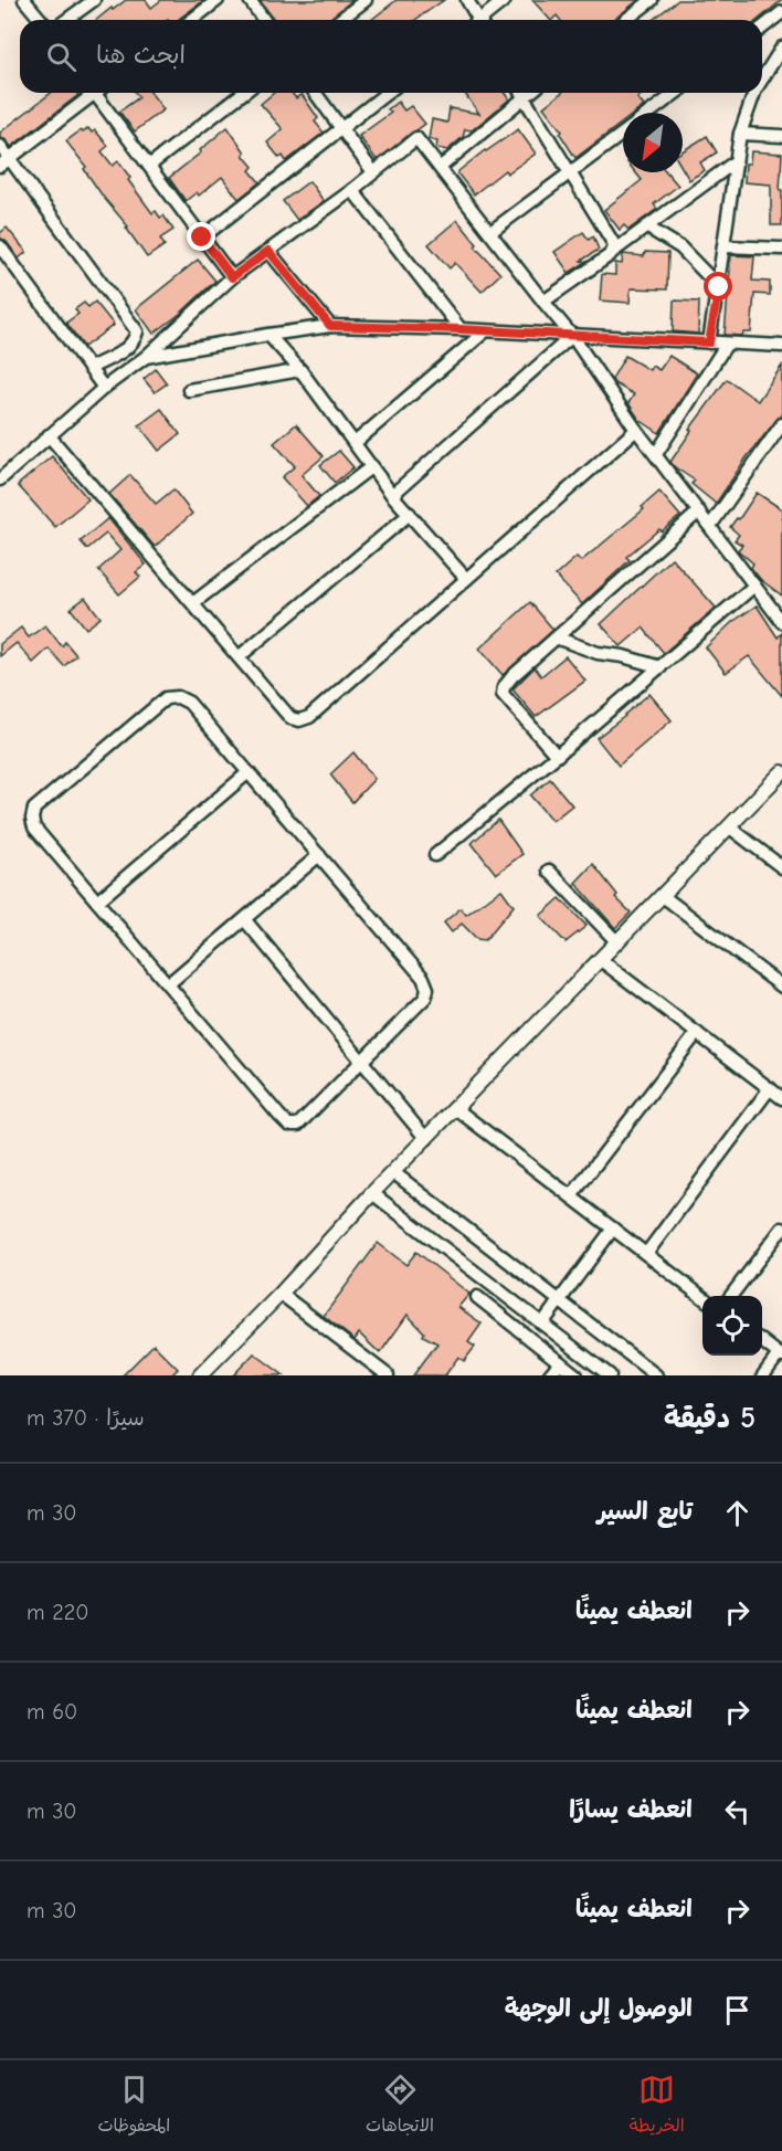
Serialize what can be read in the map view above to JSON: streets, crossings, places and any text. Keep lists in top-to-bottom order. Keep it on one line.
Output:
{"north":"bottom left","page":{"search":"ابحث هنا","heading":["5 دقيقة","سيرًا · 370 m"],"list":[["تابع السير","30 m"],["انعطف يمينًا","220 m"],["انعطف يمينًا","60 m"],["انعطف يسارًا","30 m"],["انعطف يمينًا","30 m"],"الوصول إلى الوجهة"],"nav":["الخريطة","الاتجاهات","المحفوظات"]}}
